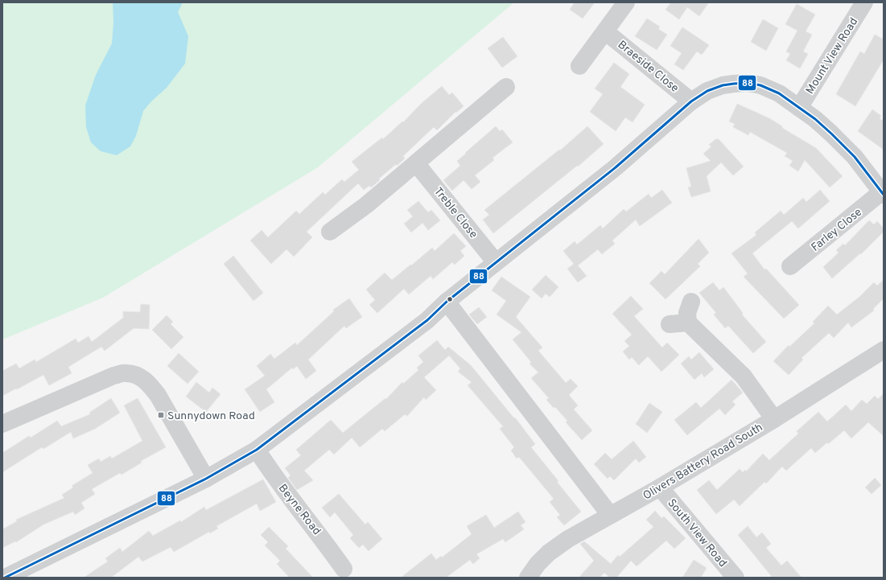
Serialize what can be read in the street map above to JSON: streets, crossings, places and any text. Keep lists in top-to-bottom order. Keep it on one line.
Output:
{"streets":{"street":["Mount View Road","Braeside Close","Treble Close","Farley Close","Olivers Battery Road South","Beyne Road","South View Road"]},"crossings":[["Olivers Battery Road South","South View Road"]],"places":{"transit":["Sunnydown Road"]},"lines":["transit line 88"]}
